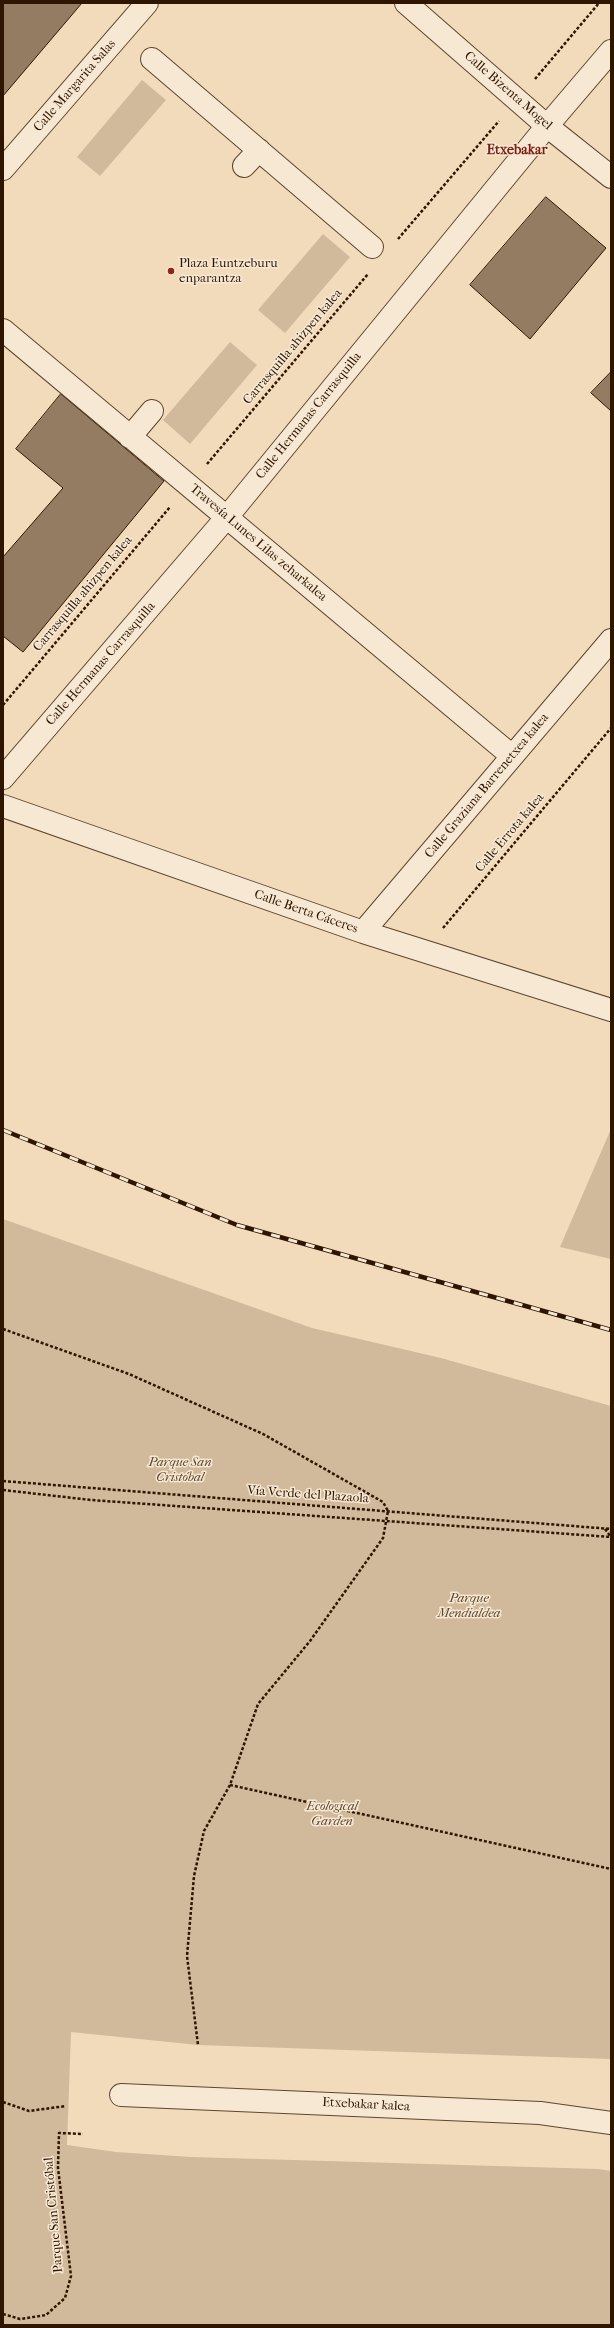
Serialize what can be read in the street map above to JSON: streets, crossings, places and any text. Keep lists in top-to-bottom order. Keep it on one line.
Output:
{"streets":{"street":["Calle Margarita Salas","Calle Bizenta Mogel","Calle Hermanas Carrasquilla","Travesía Lunes Lilas zeharkalea","Calle Graziana Barrenetxea kalea","Calle Berta Cáceres","Etxebakar kalea"],"path":["Carrasquilla ahizpen kalea","Calle Errota kalea","Vía Verde del Plazaola","Parque San Cristóbal"]},"crossings":[["Calle Bizenta Mogel","Calle Hermanas Carrasquilla"],["Carrasquilla ahizpen kalea","Travesía Lunes Lilas zeharkalea"],["Calle Hermanas Carrasquilla","Travesía Lunes Lilas zeharkalea"],["Travesía Lunes Lilas zeharkalea","Calle Graziana Barrenetxea kalea"],["Calle Graziana Barrenetxea kalea","Calle Berta Cáceres"],["Calle Errota kalea","Calle Berta Cáceres"]],"districts":["Etxebakar"],"parks":["Parque San Cristóbal","Parque Mendialdea","Ecological Garden"],"places":["Plaza Euntzeburu enparantza"]}
